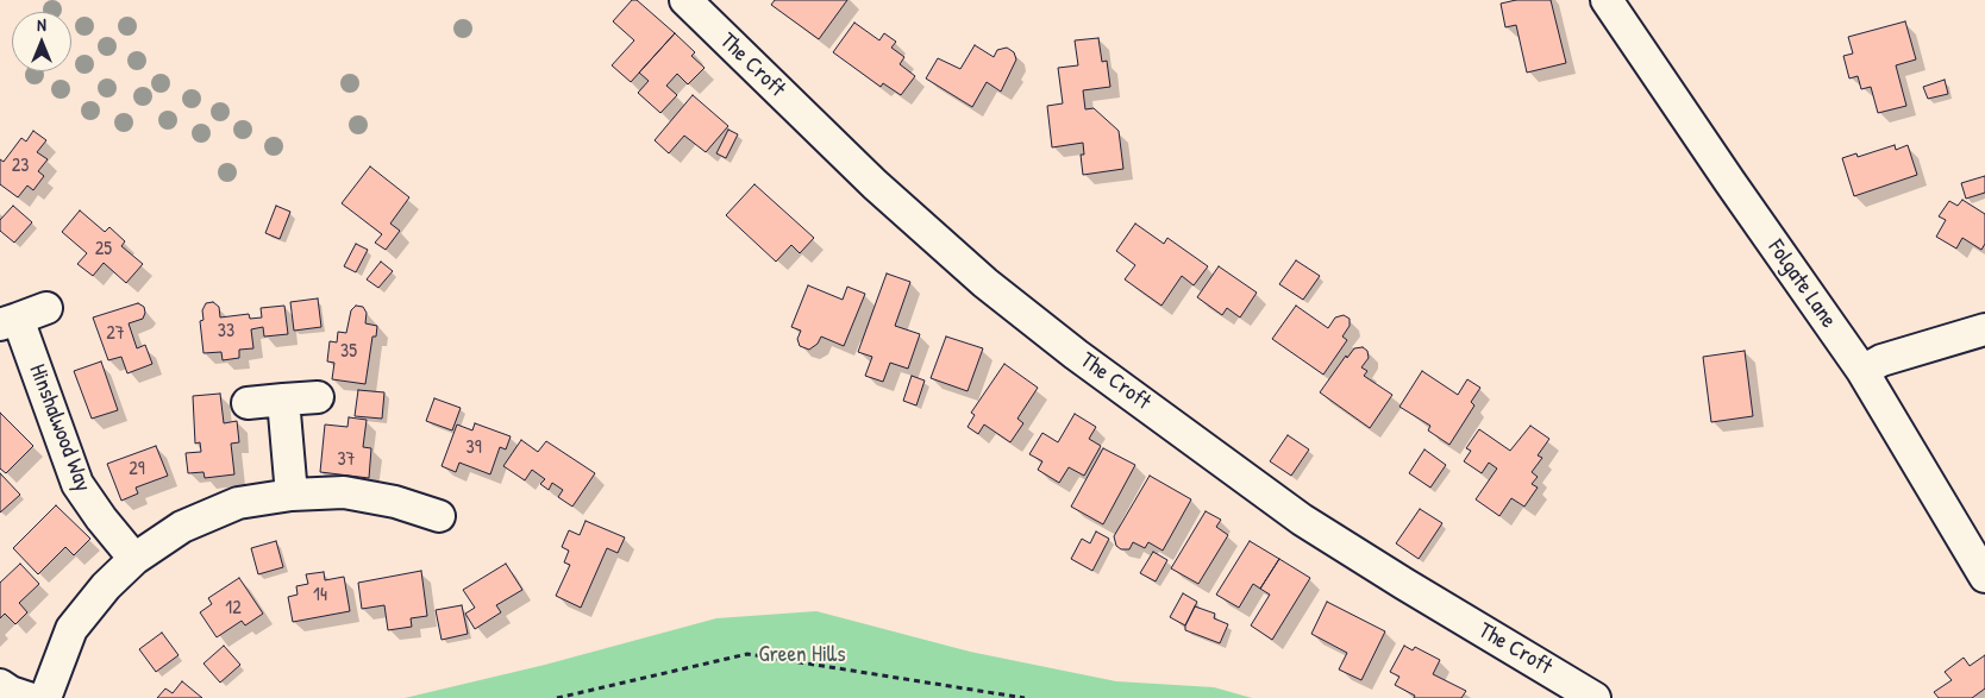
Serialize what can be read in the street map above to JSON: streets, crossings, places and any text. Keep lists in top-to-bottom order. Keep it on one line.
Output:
{"streets":{"street":["The Croft","Folgate Lane","Hinshalwood Way"]},"parks":["Green Hills"],"house_numbers":["23","25","33","27","35","39","37","29","14","12"],"north":"top"}
